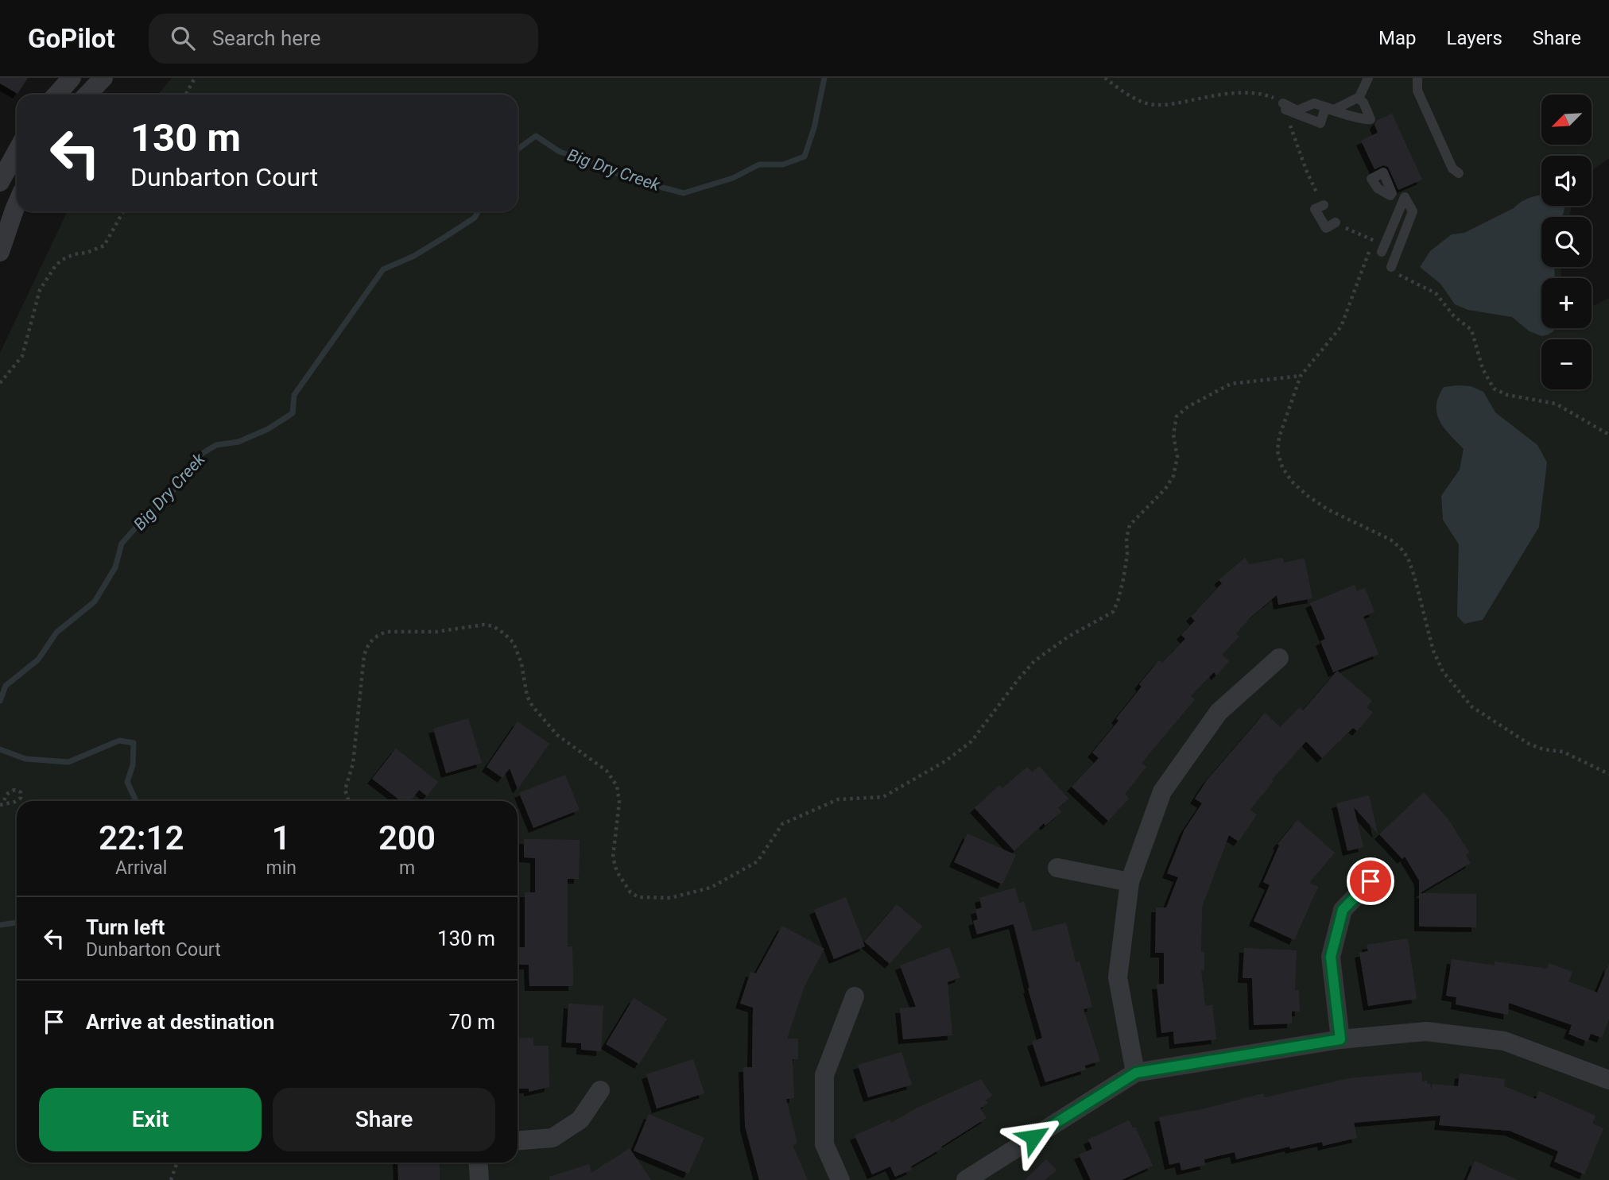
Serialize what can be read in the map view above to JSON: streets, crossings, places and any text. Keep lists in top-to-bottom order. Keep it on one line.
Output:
{"water":["Big Dry Creek"],"north":"bottom left","page":{"header":"GoPilot","search":"Search here","nav":["Map","Layers","Share"],"map_buttons":["+","−"],"turn":["130 m","Dunbarton Court"],"eta":["22:12","Arrival","1","min","200","m"],"list":[{"name":"Turn left","note":"Dunbarton Court","value":"130 m"},{"name":"Arrive at destination","value":"70 m"}],"buttons":["Exit","Share"]}}
